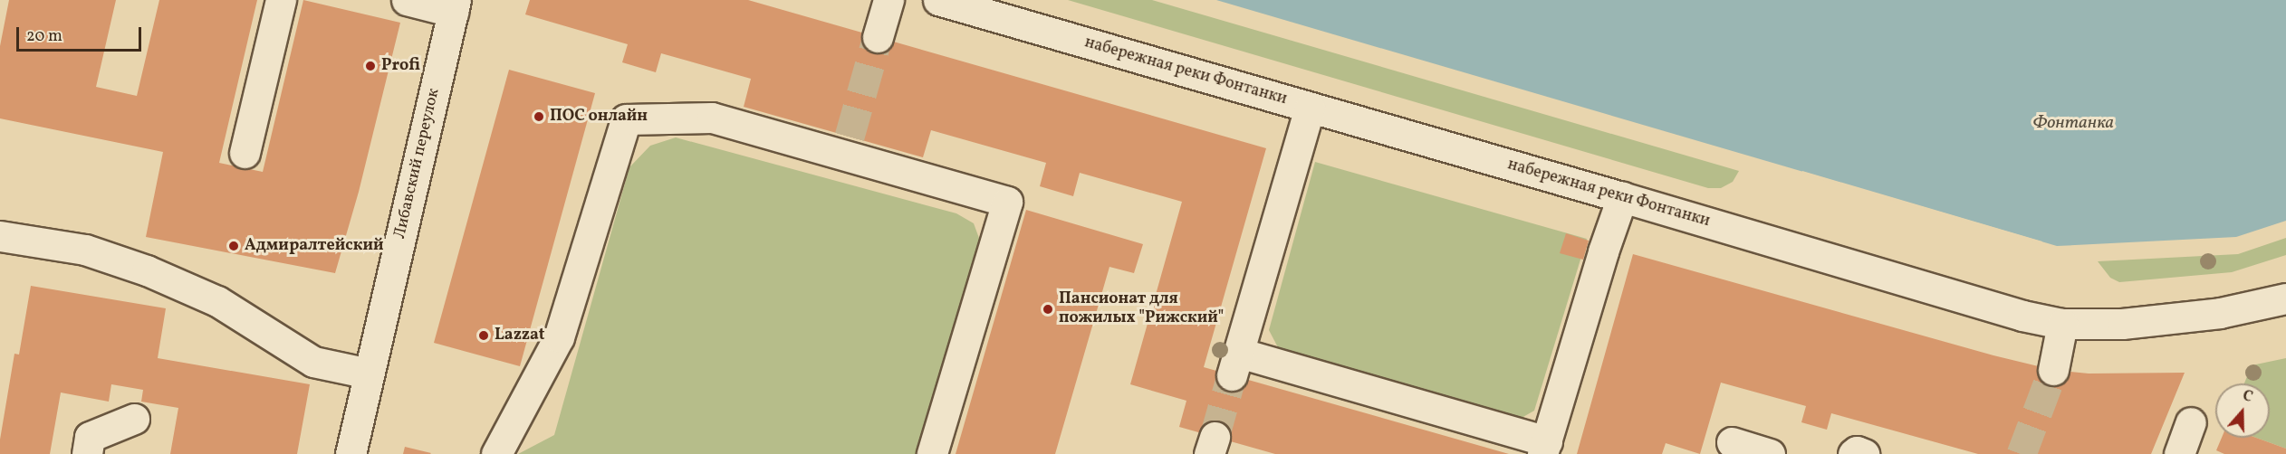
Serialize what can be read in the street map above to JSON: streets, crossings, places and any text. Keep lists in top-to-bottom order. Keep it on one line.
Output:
{"streets":{"street":["набережная реки Фонтанки","Либавский переулок"]},"water":["Фонтанка"],"places":["Profi","ПОС онлайн","Адмиралтейский","Пансионат для пожилых \"Рижский\"","Lazzat"],"scale_bar":"20 m","north":"top"}
